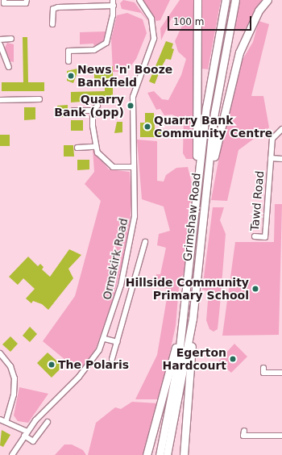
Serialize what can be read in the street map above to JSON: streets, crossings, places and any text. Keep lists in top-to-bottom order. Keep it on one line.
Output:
{"streets":{"main road":["Grimshaw Road"],"street":["Tawd Road","Ormskirk Road"]},"places":["News 'n' Booze Bankfield","Quarry Bank (opp)","Quarry Bank Community Centre","Hillside Community Primary School","Egerton Hardcourt","The Polaris"],"scale_bar":"100 m"}
